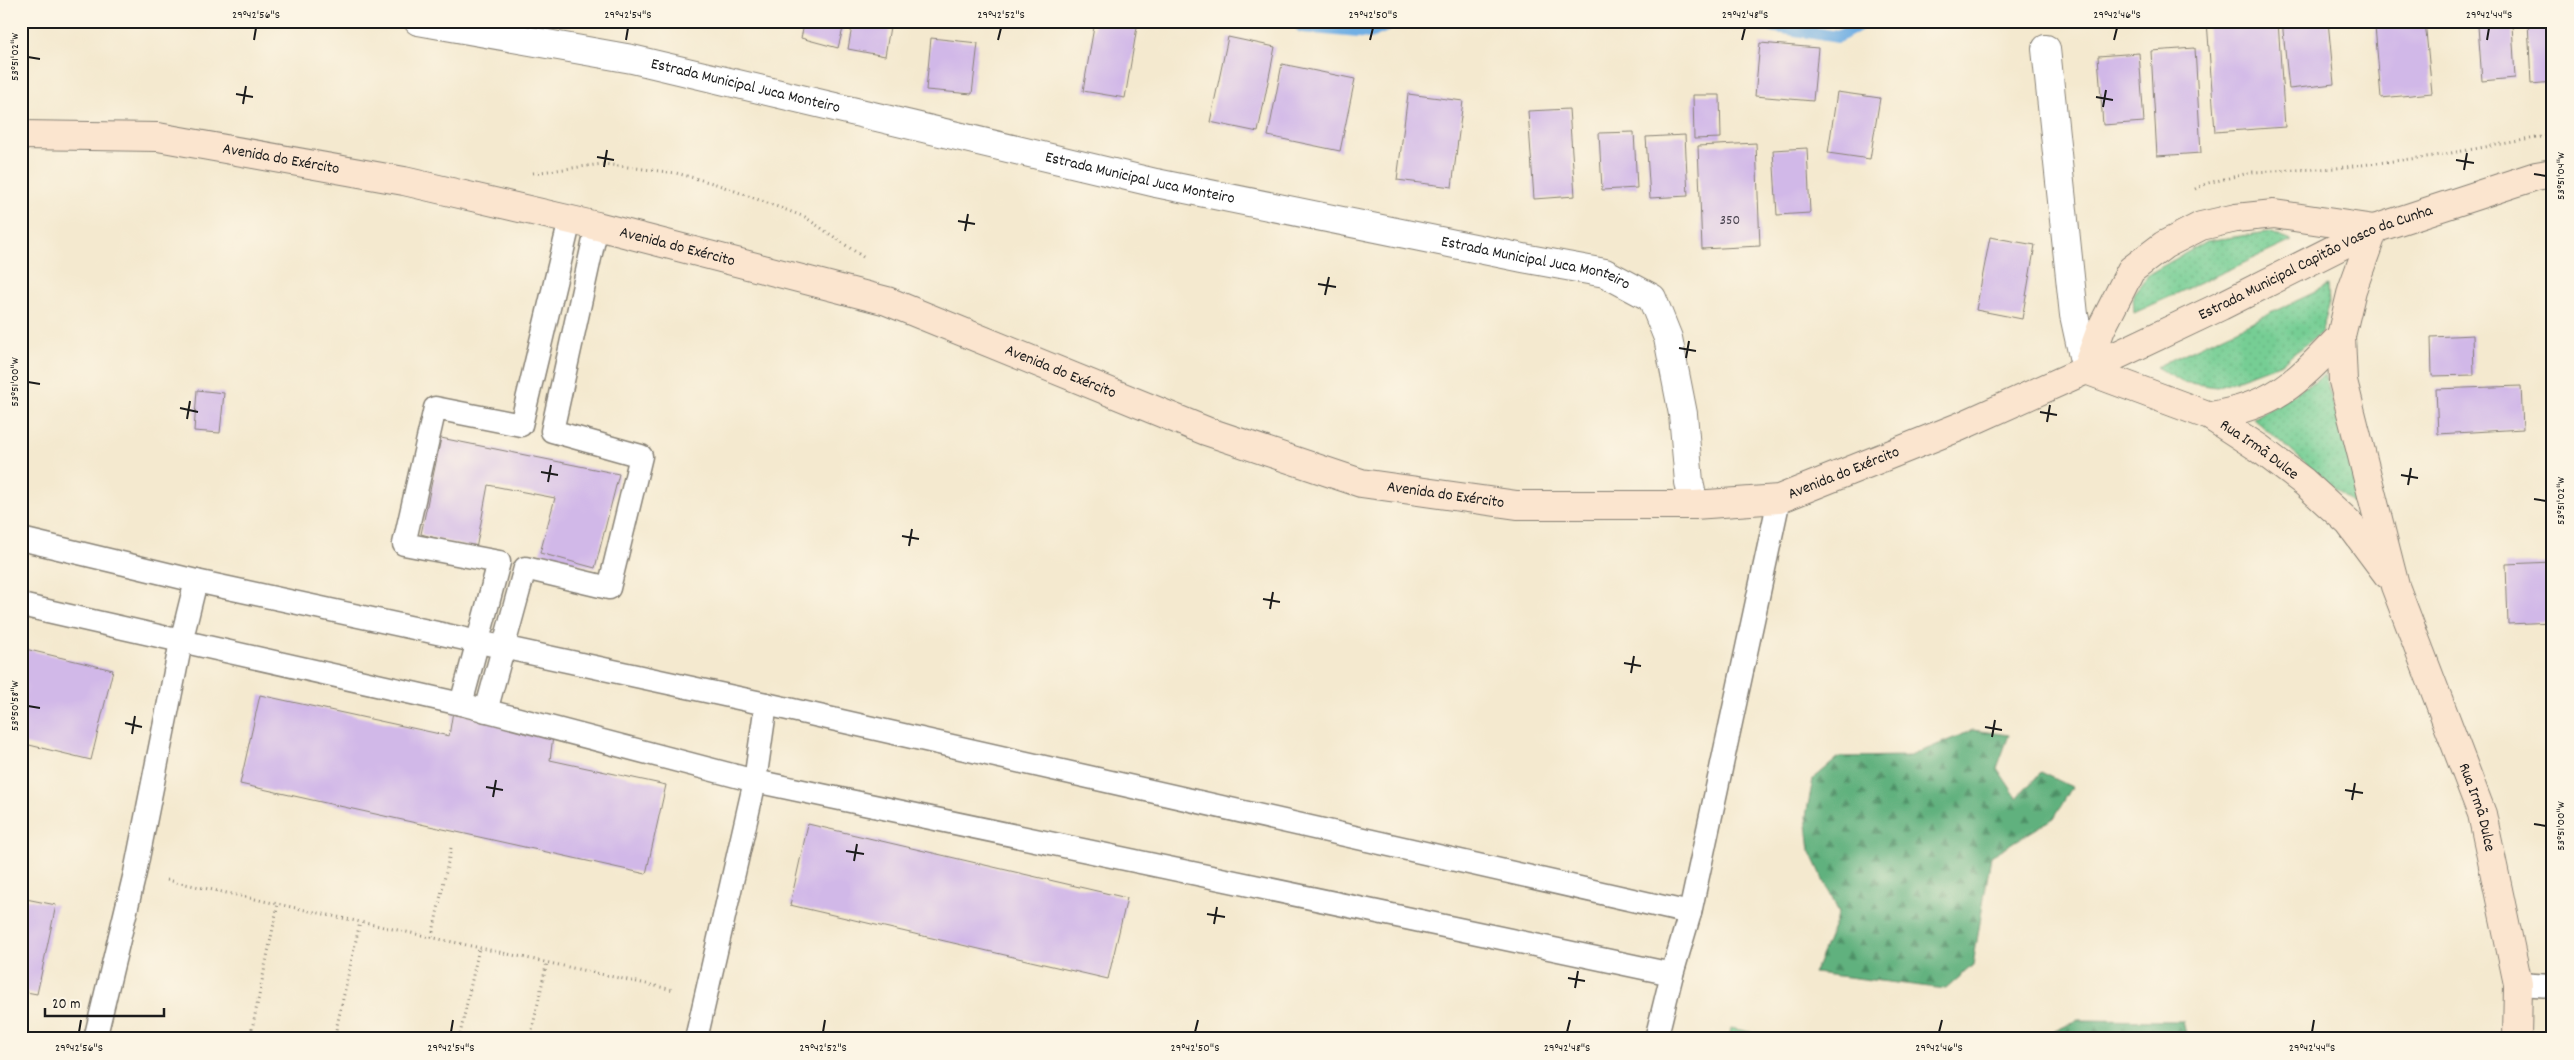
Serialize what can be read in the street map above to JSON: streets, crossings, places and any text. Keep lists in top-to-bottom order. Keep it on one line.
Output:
{"streets":{"street":["Estrada Municipal Juca Monteiro","Avenida do Exército","Estrada Municipal Capitão Vasco da Cunha","Rua Irmã Dulce"]},"crossings":[["Estrada Municipal Juca Monteiro","Avenida do Exército"],["Avenida do Exército","Estrada Municipal Capitão Vasco da Cunha"],["Avenida do Exército","Rua Irmã Dulce"],["Estrada Municipal Capitão Vasco da Cunha","Rua Irmã Dulce"]],"house_numbers":["350"],"scale_bar":"20 m","coordinates":["29°42'56\"S","29°42'54\"S","29°42'52\"S","29°42'50\"S","29°42'48\"S","29°42'46\"S","29°42'44\"S","53°51'02\"W","53°51'04\"W","53°51'00\"W","53°50'58\"W"]}
